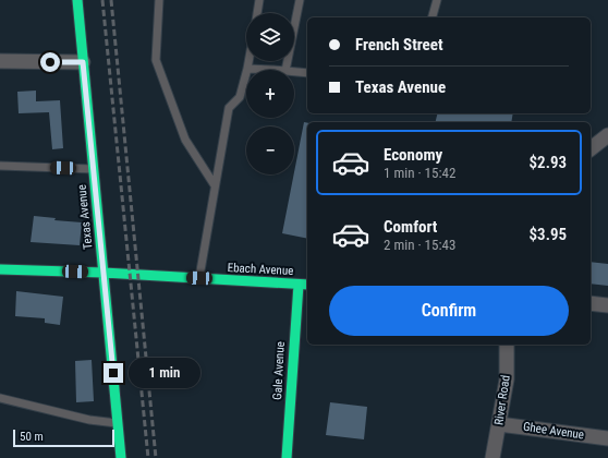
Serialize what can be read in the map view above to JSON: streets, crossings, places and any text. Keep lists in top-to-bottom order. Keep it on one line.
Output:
{"streets":{"street":["Texas Avenue","Ebach Avenue","Gale Avenue","River Road","Ghee Avenue"]},"crossings":[["Texas Avenue","Ebach Avenue"],["Ebach Avenue","Gale Avenue"],["River Road","Ghee Avenue"]],"scale_bar":"50 m","page":{"map_buttons":["+","−"],"banner":["French Street","Texas Avenue"],"list":[{"name":"Economy","note":"1 min · 15:42","value":"$2.93"},{"name":"Comfort","note":"2 min · 15:43","value":"$3.95"}],"buttons":"Confirm","bubble":"1 min","scale":"50 m"}}
